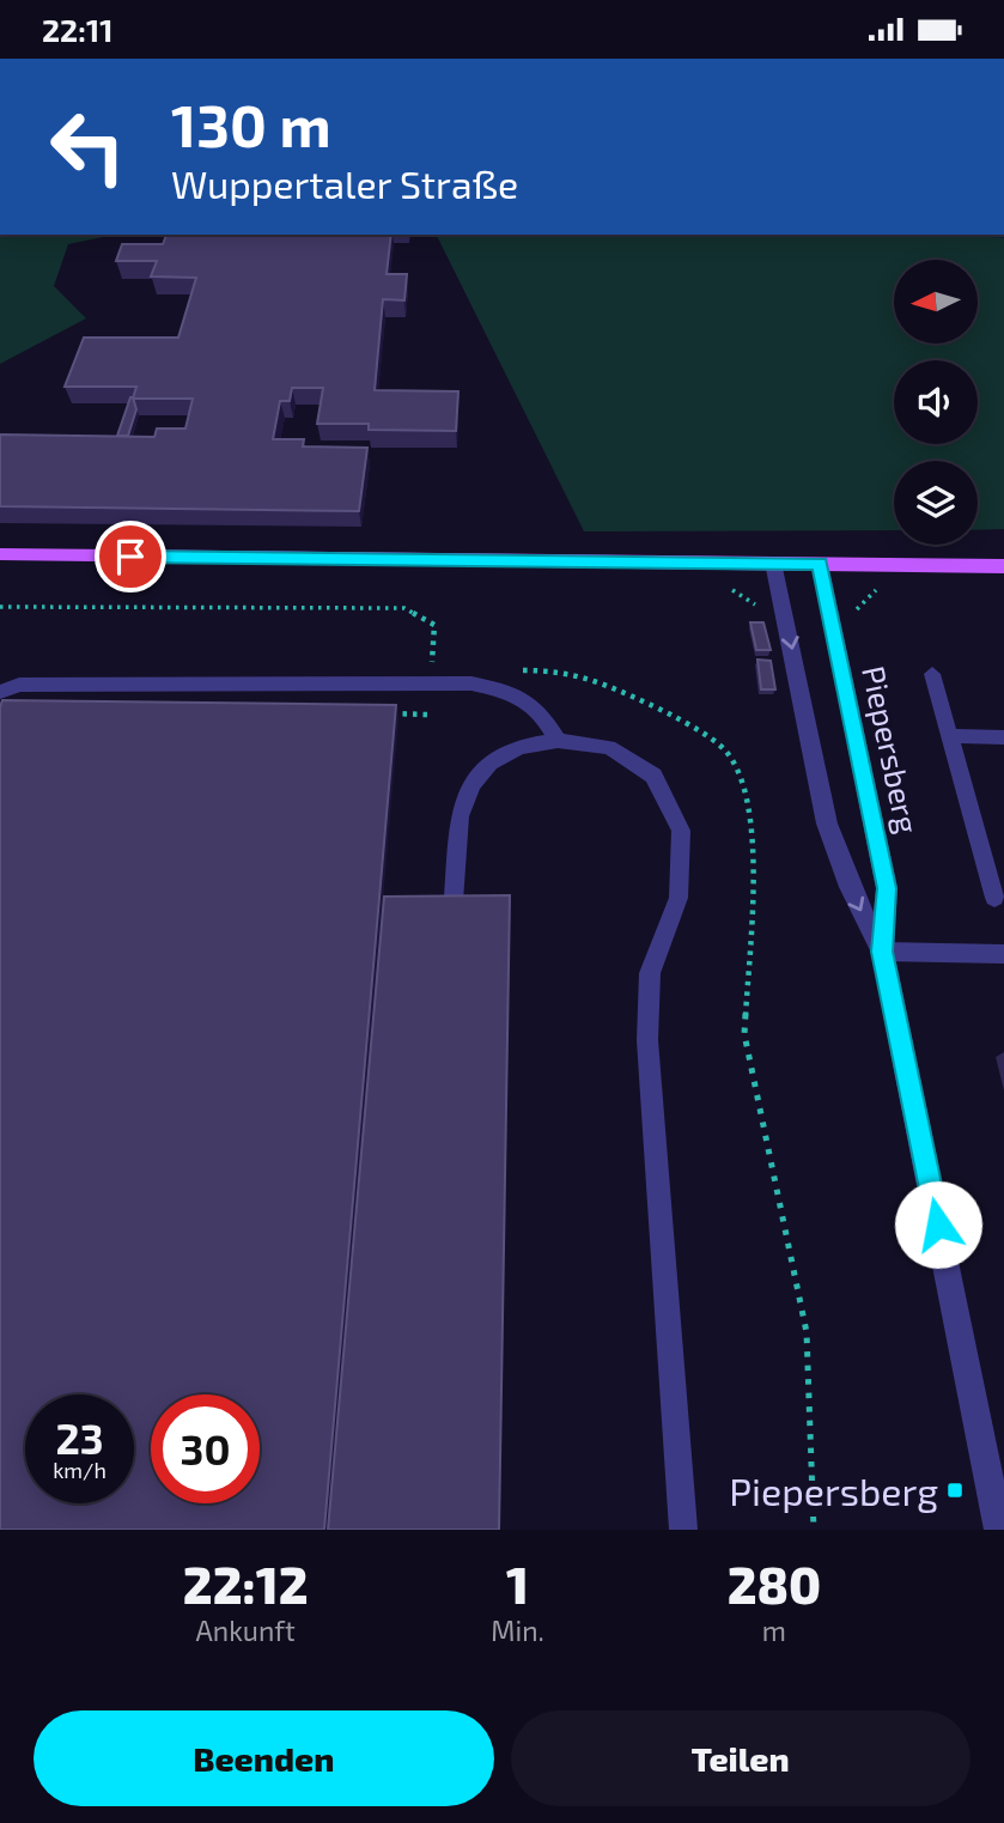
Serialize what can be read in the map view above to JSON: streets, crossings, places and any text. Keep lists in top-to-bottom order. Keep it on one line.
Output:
{"streets":{"street":["Piepersberg"]},"places":{"transit":["Piepersberg"]},"north":"left","page":{"status":"22:11","turn":["130 m","Wuppertaler Straße"],"speed":"23 km/h","limit":"30","eta":["22:12","Ankunft","1","Min.","280","m"],"buttons":["Beenden","Teilen"]}}
